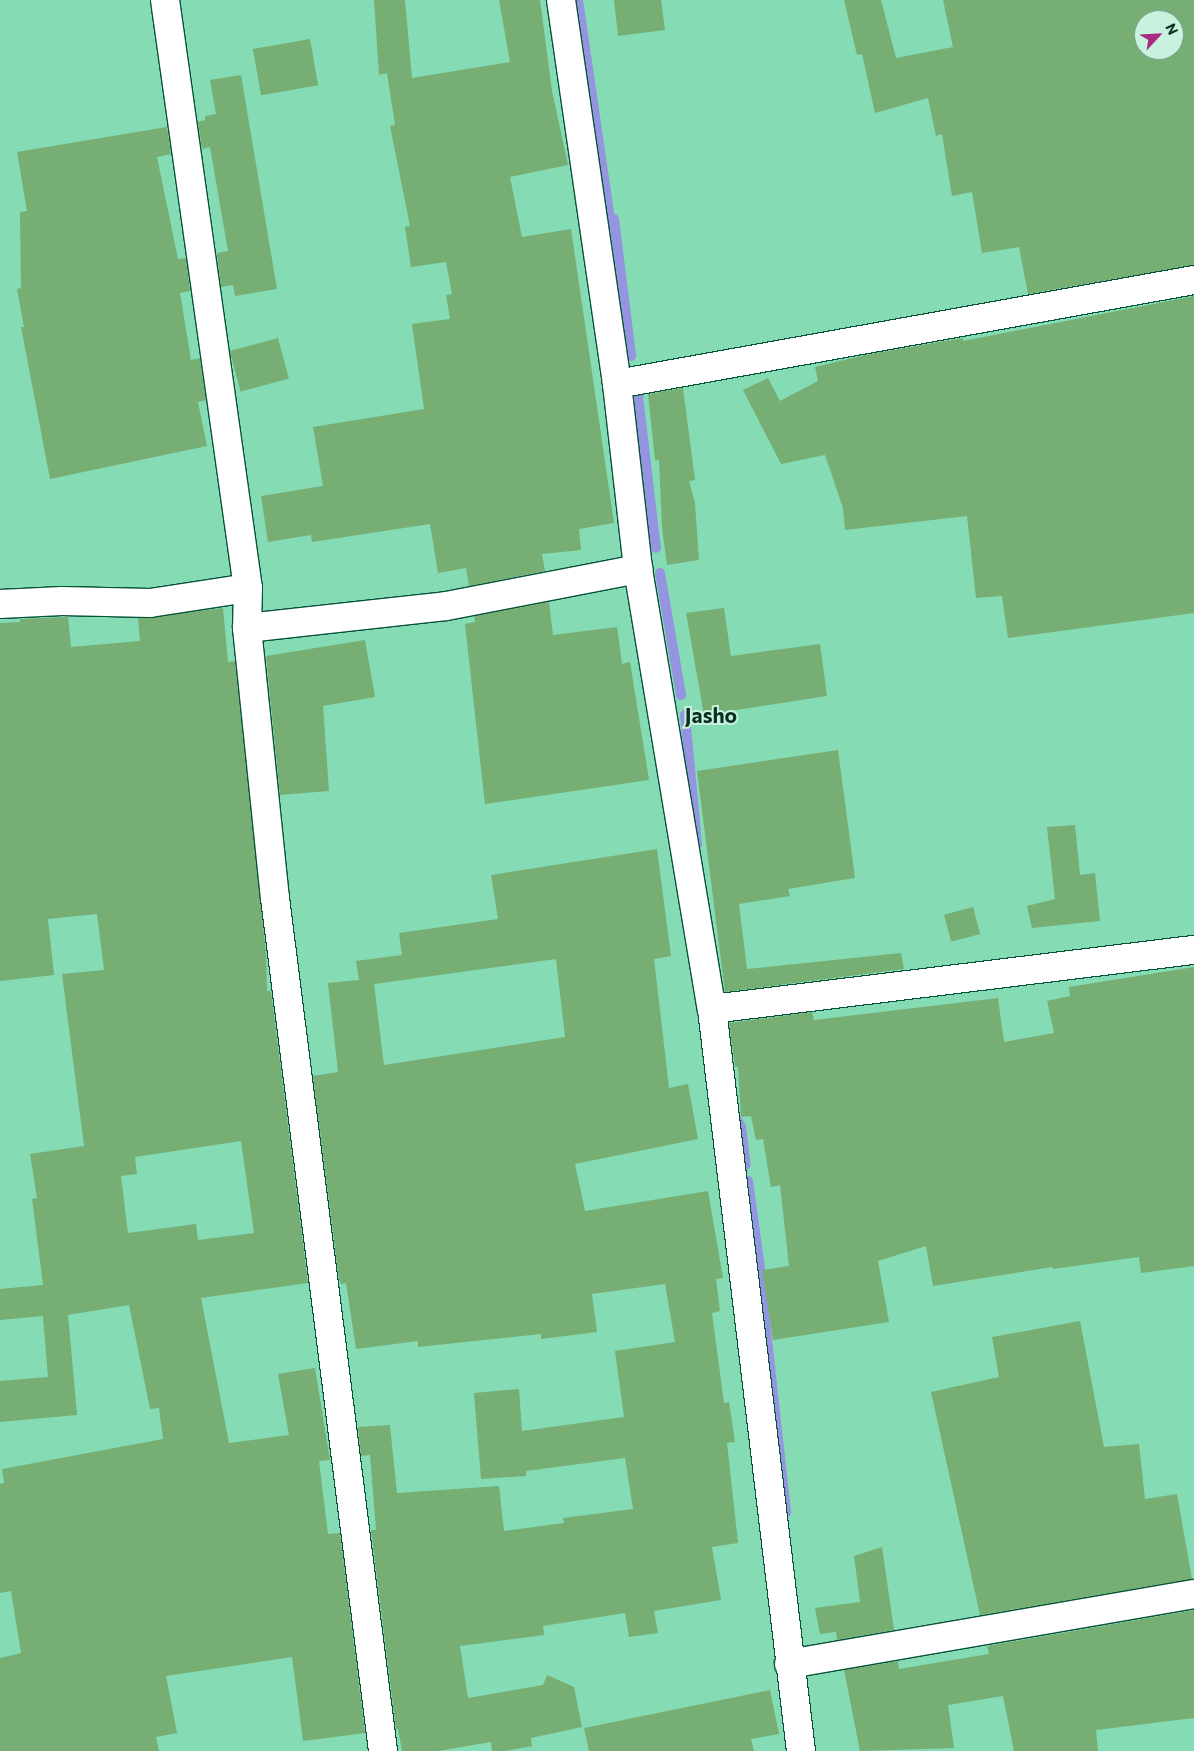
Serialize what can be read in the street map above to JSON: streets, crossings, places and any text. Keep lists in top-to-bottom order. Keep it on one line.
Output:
{"districts":["Jasho"],"north":"top right"}
